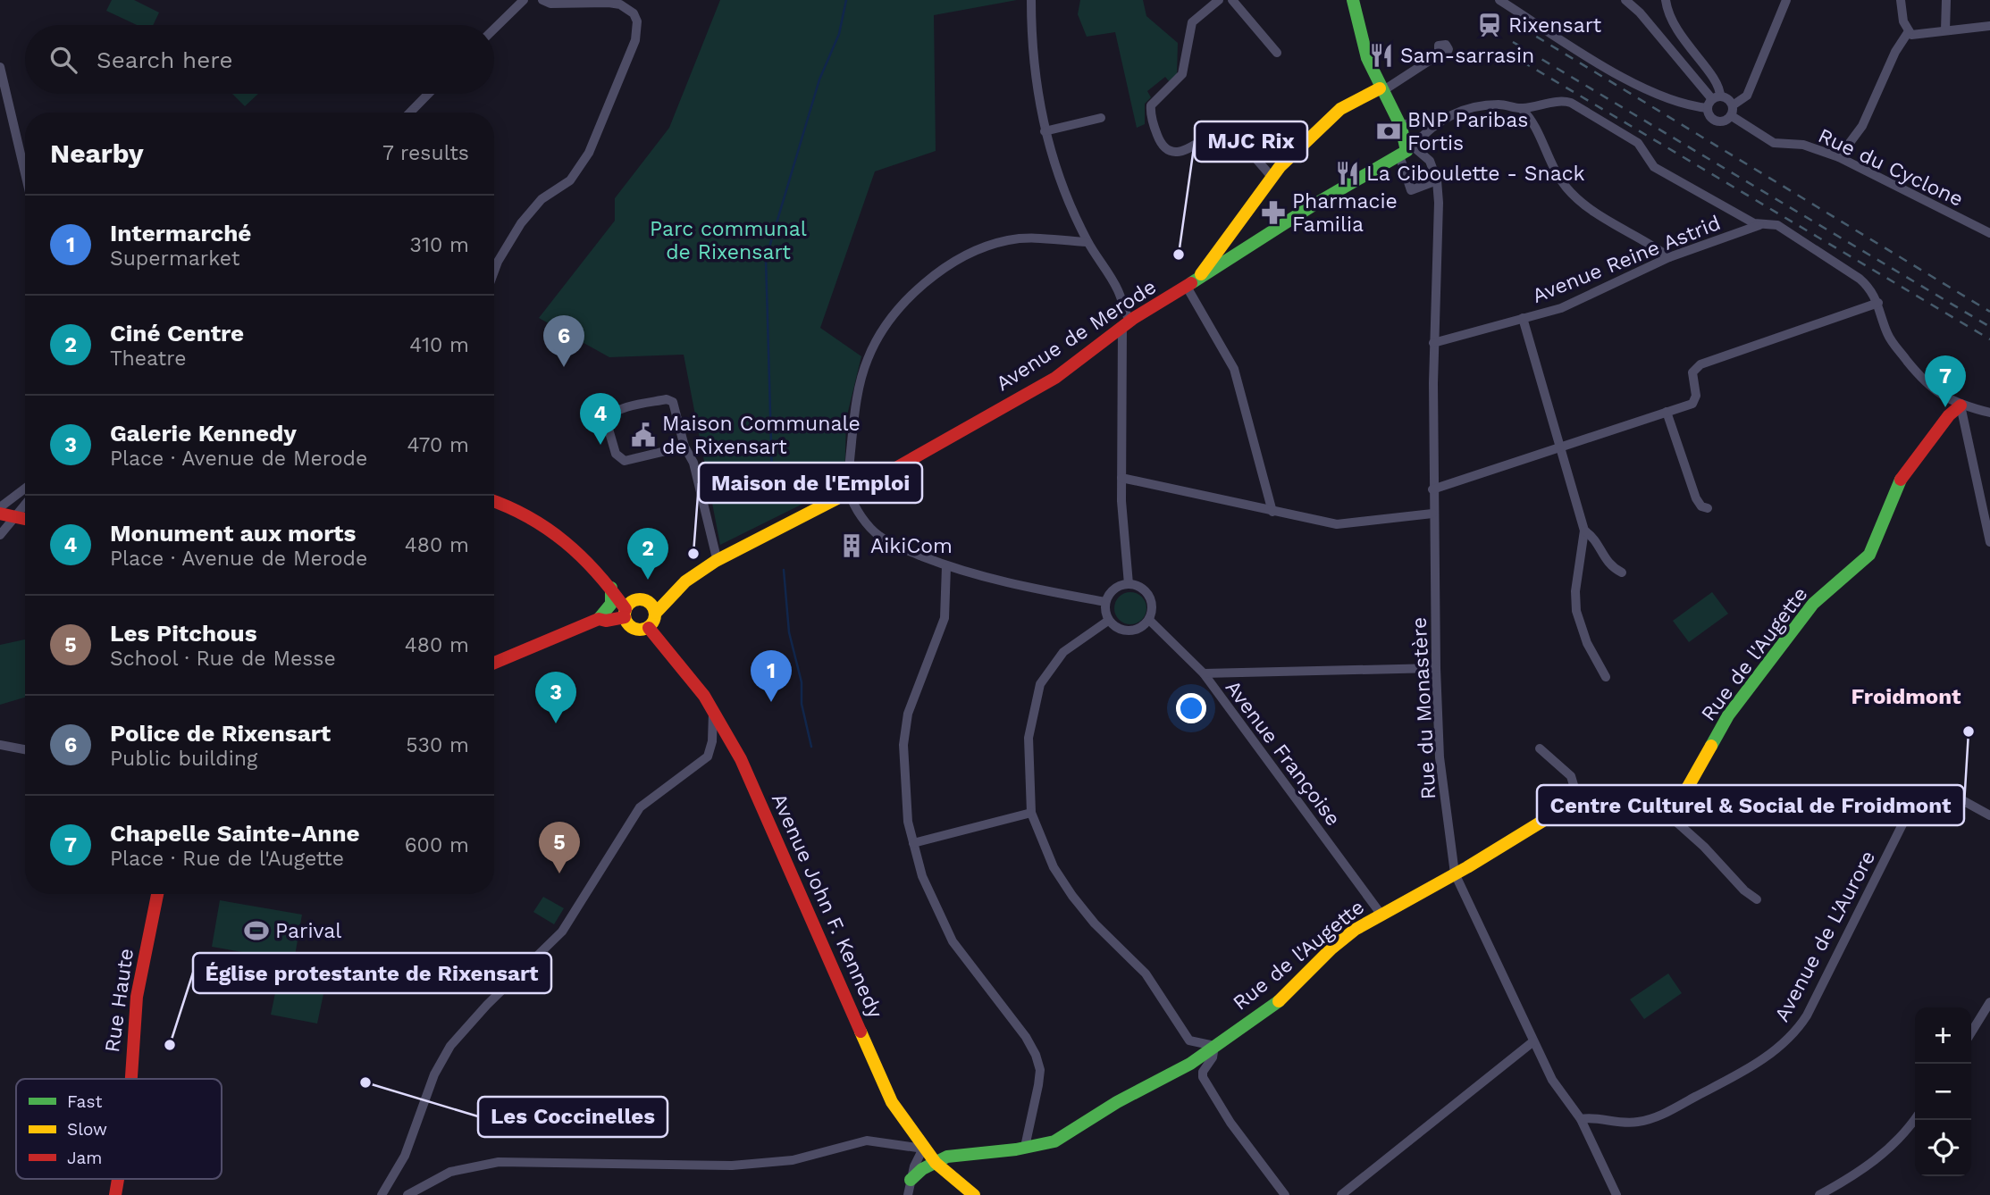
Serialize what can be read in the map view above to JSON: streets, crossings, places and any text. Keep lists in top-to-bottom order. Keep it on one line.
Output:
{"streets":{"street":["Rue du Cyclone","Avenue Reine Astrid","Avenue de Merode","Rue de l'Augette","Rue du Monastère","Avenue Françoise","Avenue John F. Kennedy","Avenue de L'Aurore","Rue Haute"]},"crossings":[["Avenue Reine Astrid","Rue du Monastère"],["Avenue de Merode","Avenue John F. Kennedy"],["Rue de l'Augette","Rue du Monastère"],["Rue de l'Augette","Avenue Françoise"],["Rue de l'Augette","Avenue John F. Kennedy"],["Rue du Monastère","Avenue de L'Aurore"]],"districts":["Froidmont"],"parks":["Parc communal de Rixensart"],"places":{"station":["Rixensart"],"restaurant":["Sam-sarrasin","La Ciboulette - Snack"],"bank":["BNP Paribas Fortis"],"pharmacy":["Pharmacie Familia"],"other":["MJC Rix","Maison de l'Emploi","Centre Culturel & Social de Froidmont","Église protestante de Rixensart","Les Coccinelles"],"public building":["Maison Communale de Rixensart"],"building":["AikiCom"],"sports":["Parival"]},"legend":["Fast","Slow","Jam"],"page":{"search":"Search here","heading":["Nearby","7 results"],"list":[{"mark":"1","name":"Intermarché","note":"Supermarket","value":"310 m"},{"mark":"2","name":"Ciné Centre","note":"Theatre","value":"410 m"},{"mark":"3","name":"Galerie Kennedy","note":"Place · Avenue de Merode","value":"470 m"},{"mark":"4","name":"Monument aux morts","note":"Place · Avenue de Merode","value":"480 m"},{"mark":"5","name":"Les Pitchous","note":"School · Rue de Messe","value":"480 m"},{"mark":"6","name":"Police de Rixensart","note":"Public building","value":"530 m"},{"mark":"7","name":"Chapelle Sainte-Anne","note":"Place · Rue de l'Augette","value":"600 m"}],"pins":["6","7","4","2","1","3","5"],"map_buttons":["+","−"]}}
